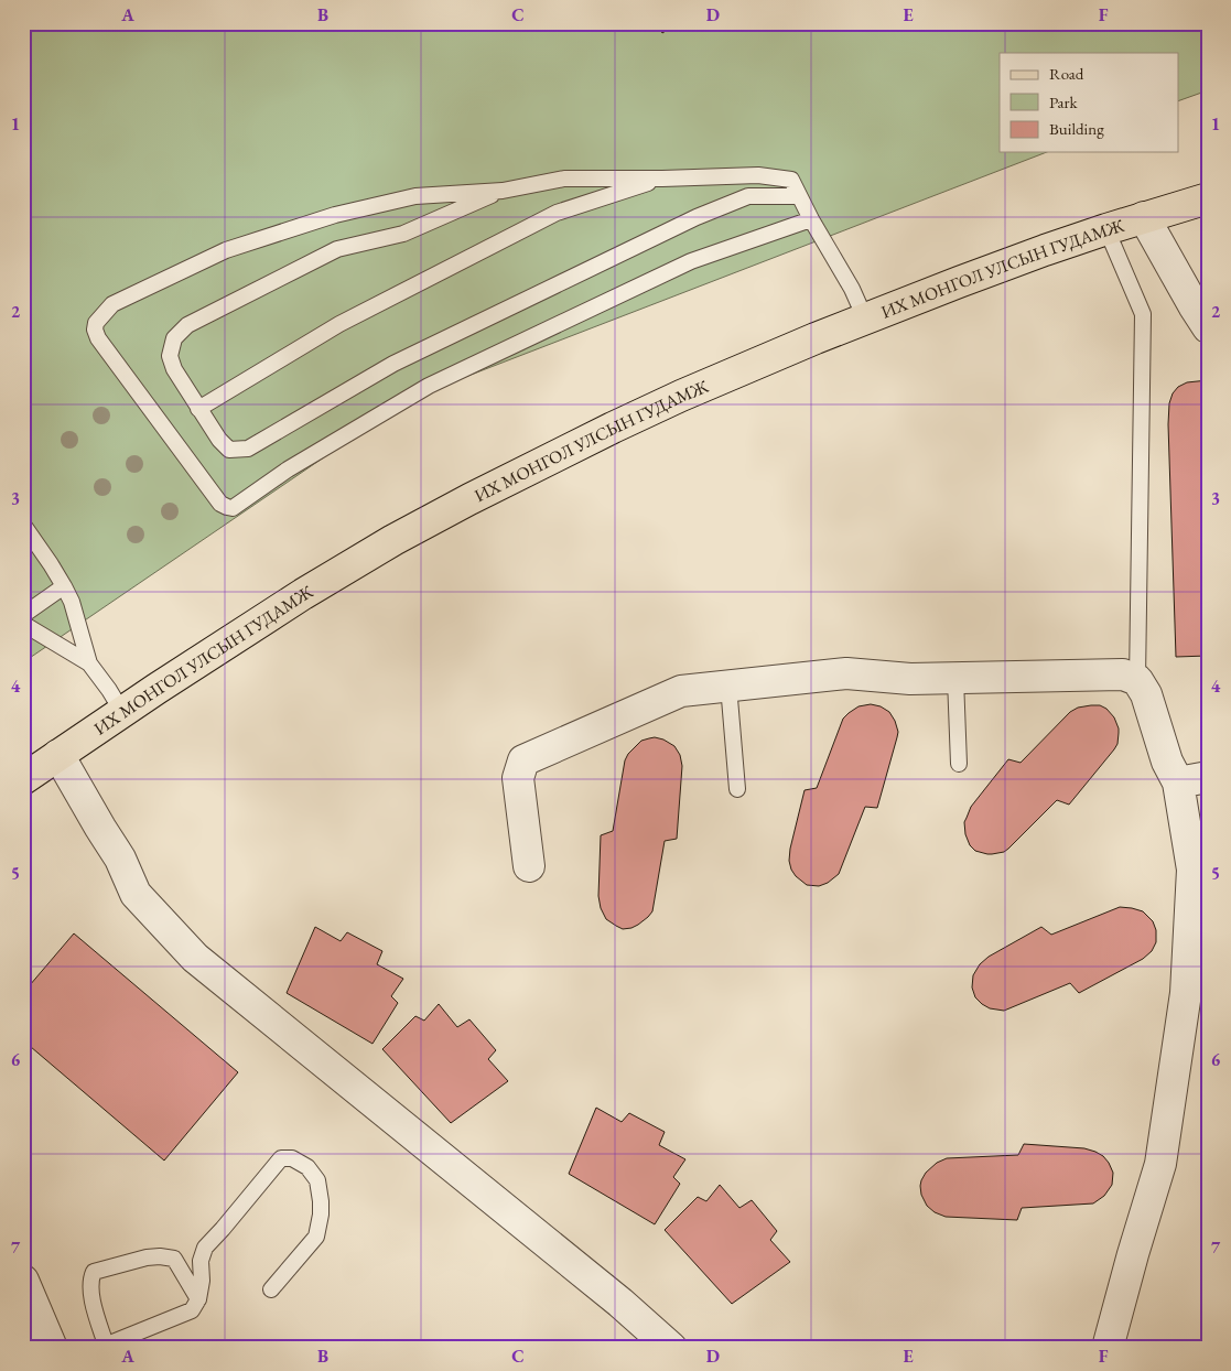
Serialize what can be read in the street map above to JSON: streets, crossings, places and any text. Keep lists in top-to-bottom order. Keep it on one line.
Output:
{"streets":{"main road":["ИХ МОНГОЛ УЛСЫН ГУДАМЖ"]},"legend":["Road","Park","Building"],"grid":{"columns":["A","B","C","D","E","F"],"rows":["1","2","3","4","5","6","7"]}}
